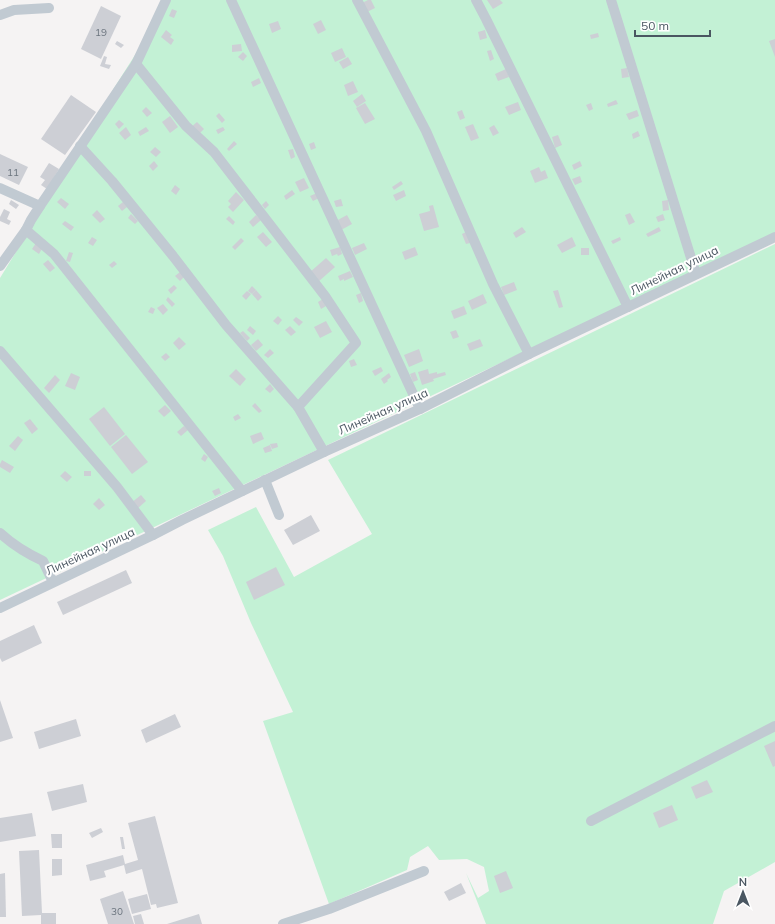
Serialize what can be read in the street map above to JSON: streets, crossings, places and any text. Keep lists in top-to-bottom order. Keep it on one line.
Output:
{"streets":{"street":["Линейная улица"]},"house_numbers":["19","11","30"],"scale_bar":"50 m","north":"top"}
